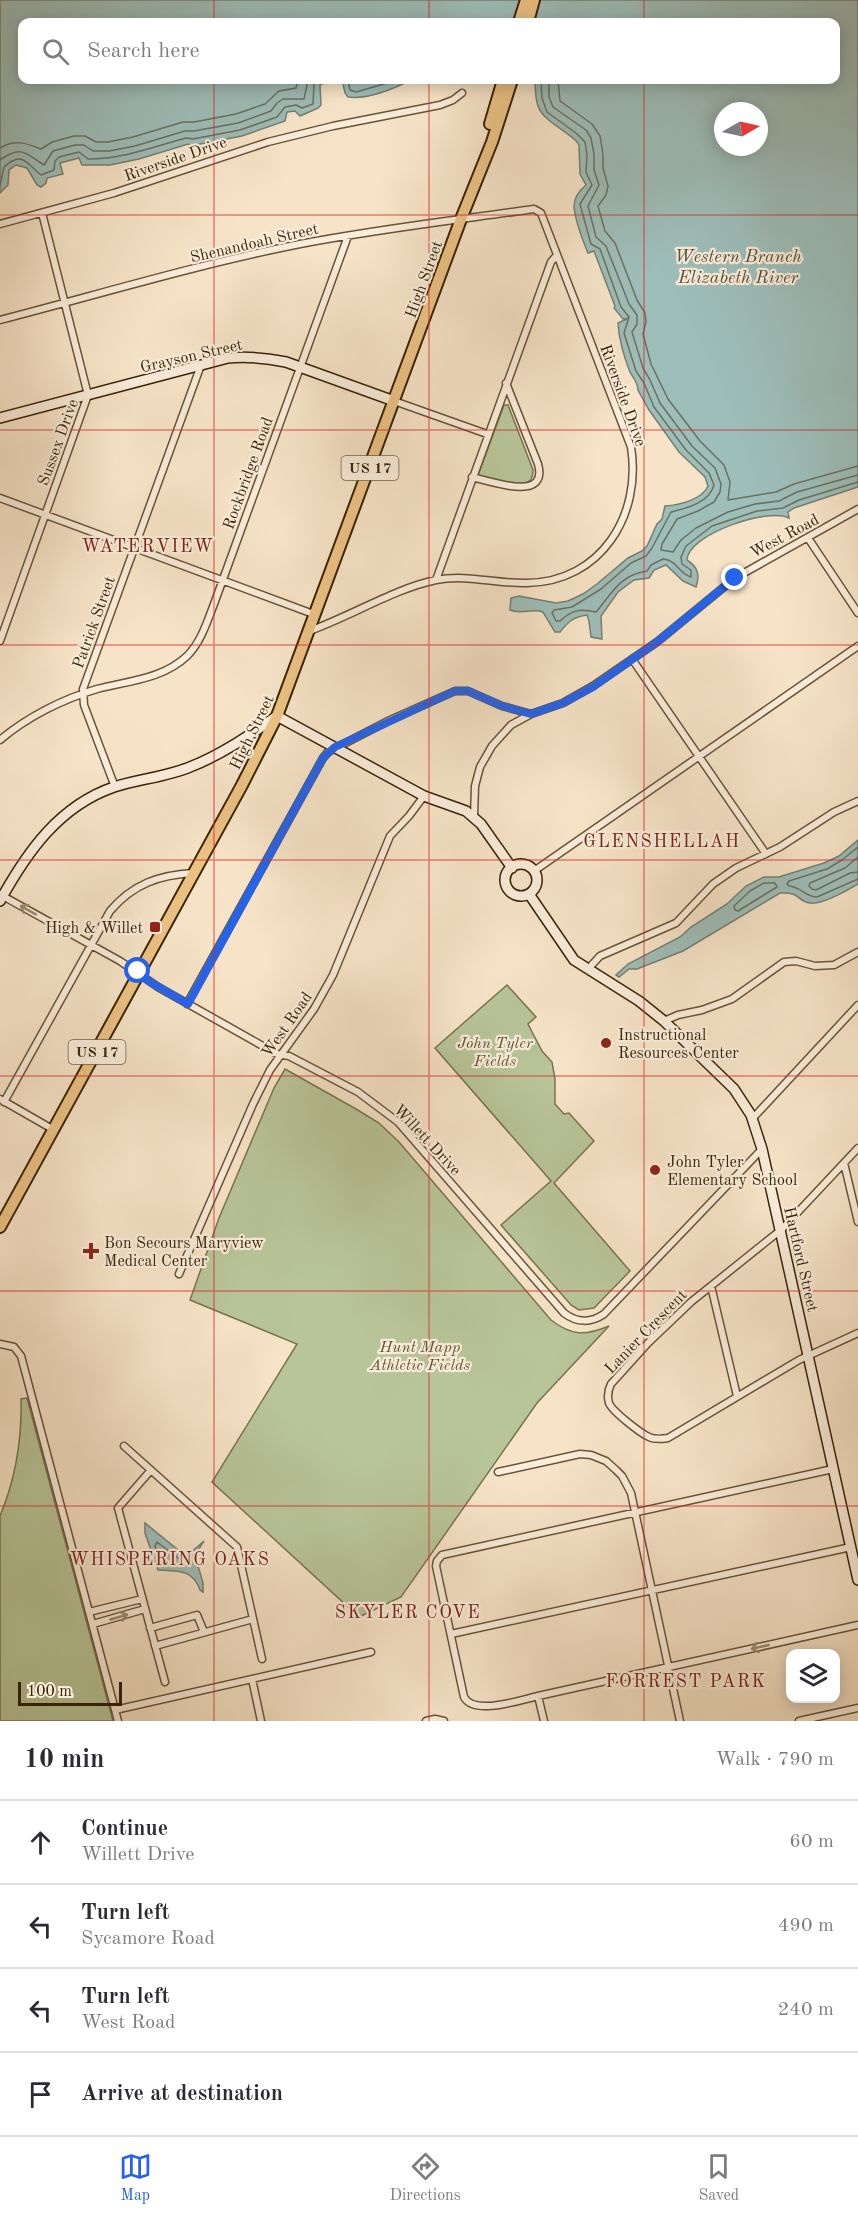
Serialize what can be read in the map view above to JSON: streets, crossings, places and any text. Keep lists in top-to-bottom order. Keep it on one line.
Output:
{"streets":{"main road":["High Street","US 17"],"street":["Riverside Drive","Shenandoah Street","Grayson Street","Sussex Drive","Rockbridge Road","West Road","Patrick Street","Willett Drive","Hartford Street","Lanier Crescent"]},"crossings":[["Riverside Drive","Shenandoah Street"],["Riverside Drive","High Street"],["Riverside Drive","Sussex Drive"],["Shenandoah Street","High Street"],["Shenandoah Street","Sussex Drive"],["Shenandoah Street","US 17"],["Shenandoah Street","Rockbridge Road"],["High Street","Grayson Street"],["High Street","US 17"],["High Street","Willett Drive"],["Grayson Street","Sussex Drive"],["Grayson Street","Rockbridge Road"],["Grayson Street","Patrick Street"],["Rockbridge Road","Patrick Street"],["West Road","Willett Drive"],["Willett Drive","Hartford Street"],["Hartford Street","Lanier Crescent"]],"districts":["WATERVIEW","GLENSHELLAH","WHISPERING OAKS","SKYLER COVE","FORREST PARK"],"water":["Western Branch Elizabeth River"],"parks":["John Tyler Fields","Hunt Mapp Athletic Fields"],"places":{"transit":["High & Willet"],"other":["Instructional Resources Center","John Tyler Elementary School"],"health":["Bon Secours Maryview Medical Center"]},"scale_bar":"100 m","north":"right","page":{"search":"Search here","scale":"100 m","heading":["10 min","Walk · 790 m"],"list":[["Continue","Willett Drive","60 m"],["Turn left","Sycamore Road","490 m"],["Turn left","West Road","240 m"],"Arrive at destination"],"nav":["Map","Directions","Saved"]}}
